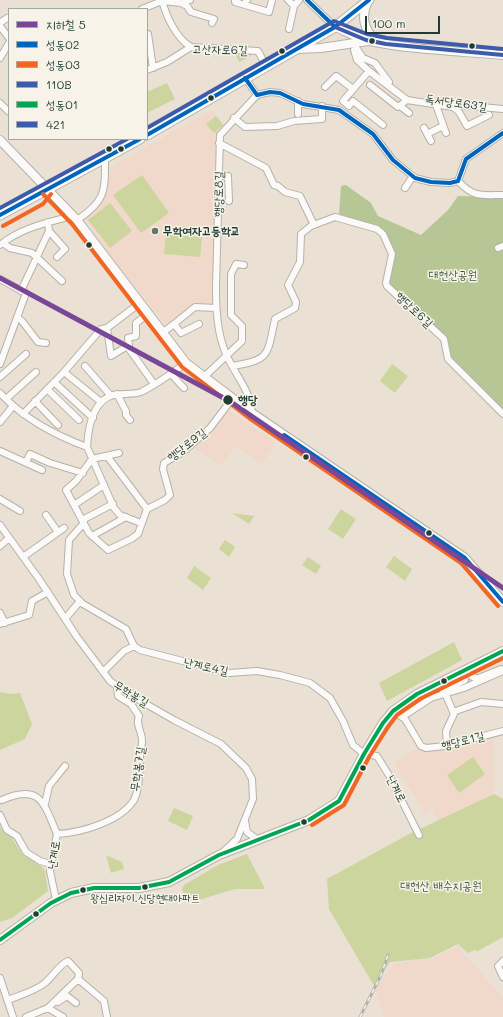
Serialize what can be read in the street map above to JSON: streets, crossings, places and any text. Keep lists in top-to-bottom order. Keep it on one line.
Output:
{"streets":{"street":["고산자로6길","독서당로63길","행당로8길","행당로6길","행당로9길","난계로4길","무학봉길","행당로1길","무학봉7길","난계로"]},"crossings":[["행당로8길","행당로6길"],["난계로4길","난계로"],["무학봉길","무학봉7길"],["무학봉7길","난계로"]],"parks":["대현산공원","대현산 배수지공원"],"places":["무학여자고등학교","행당","왕십리자이.신당현대아파트"],"lines":["transit line 성동02","transit line 110B","transit line 421","transit line 성동03","metro line 5","transit line 성동01"],"legend":["지하철 5","성동02","성동03","110B","성동01","421"],"scale_bar":"100 m"}
